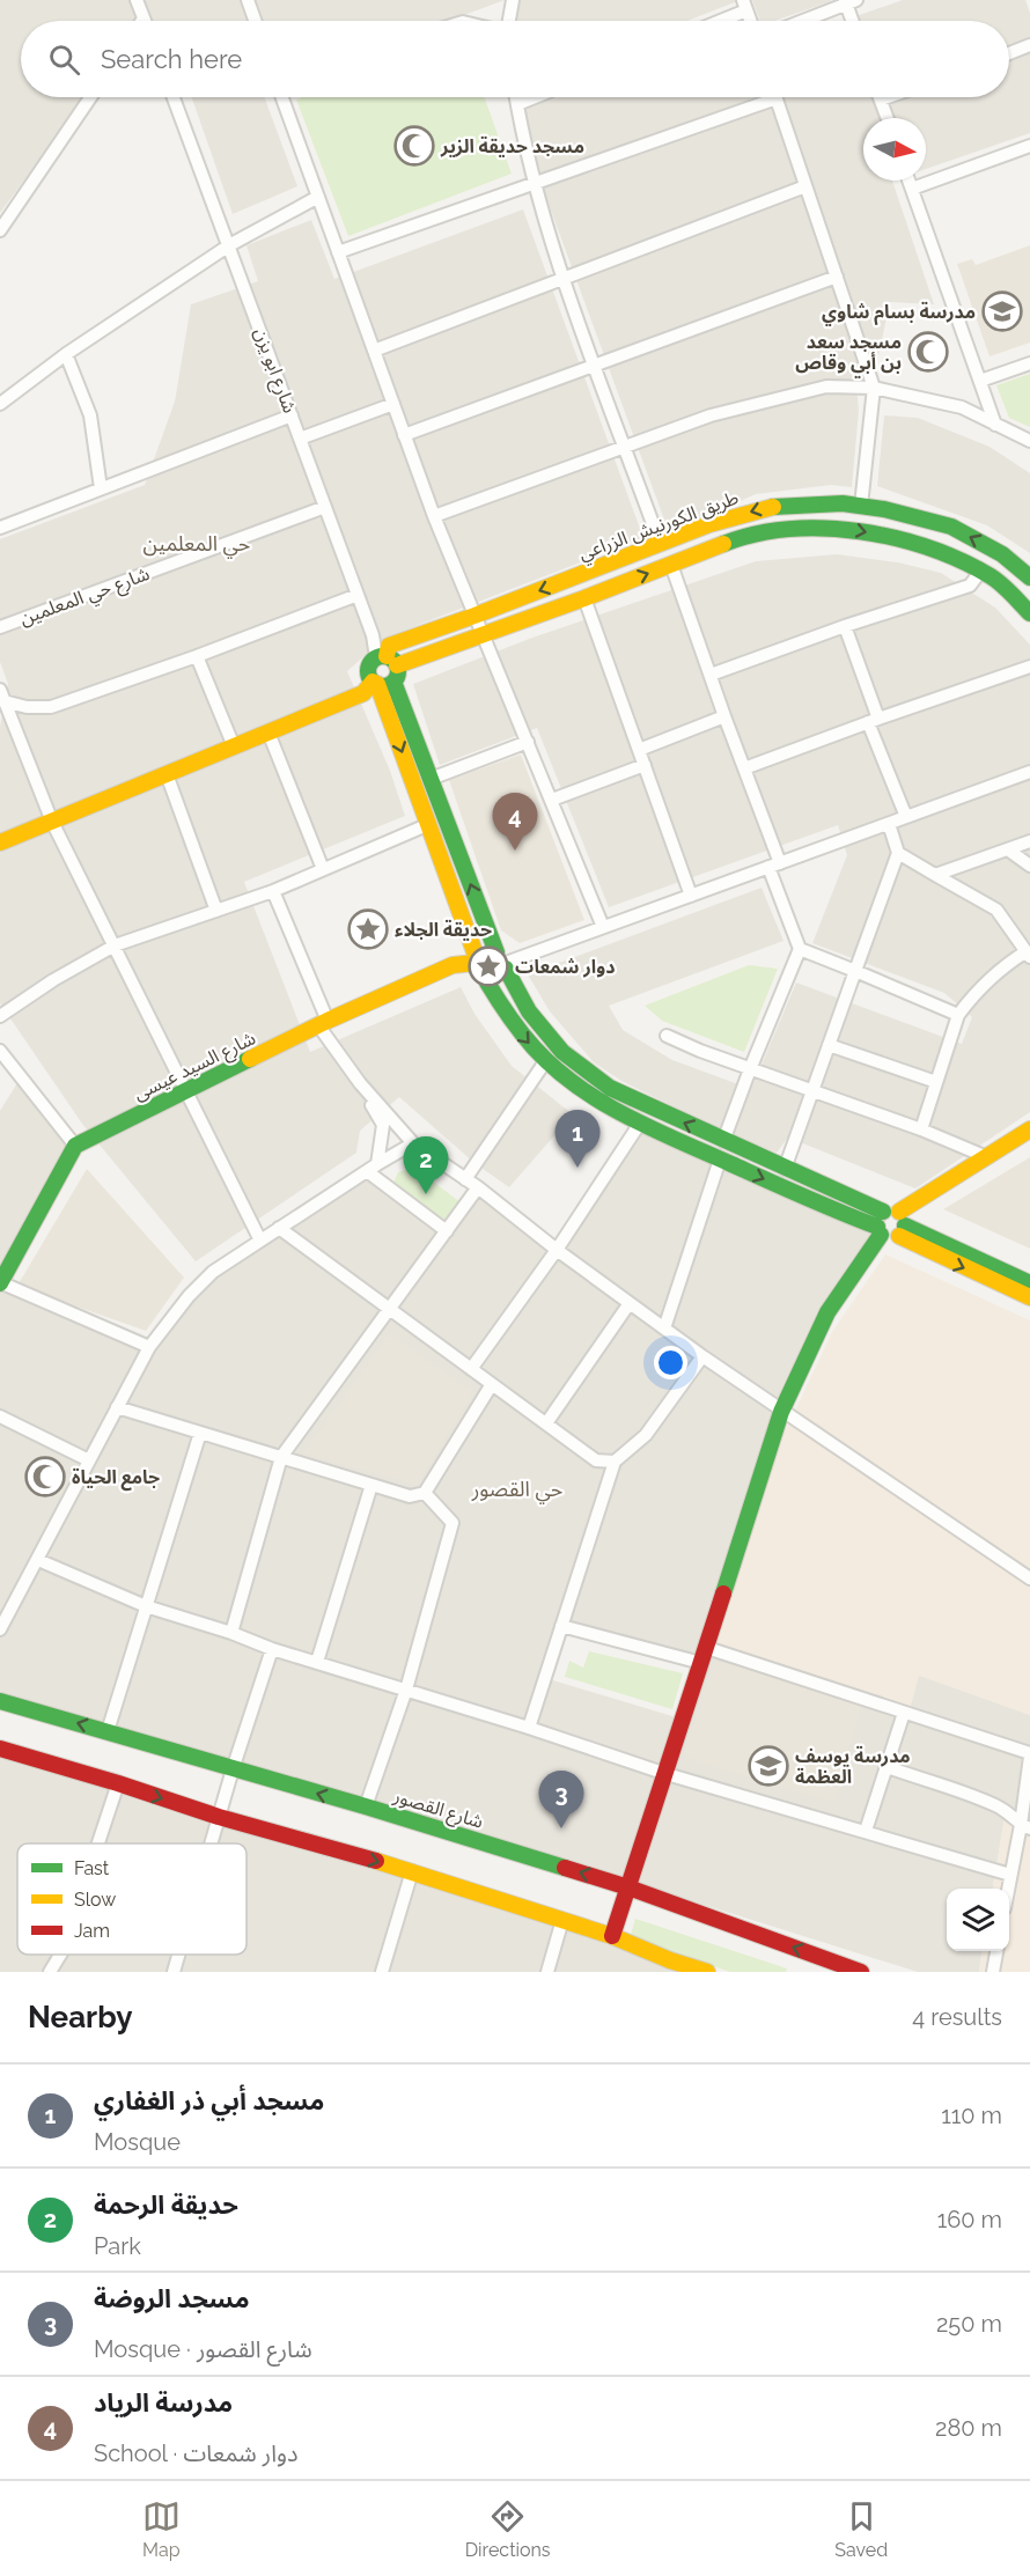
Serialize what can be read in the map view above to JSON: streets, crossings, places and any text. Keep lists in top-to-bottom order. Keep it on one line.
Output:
{"streets":{"street":["شارع ابو يزن","طريق الكورنيش الزراعي","شارع حي المعلمين","شارع السيد عيسى","شارع القصور"]},"crossings":[["شارع ابو يزن","طريق الكورنيش الزراعي"],["شارع ابو يزن","شارع حي المعلمين"]],"districts":["حي المعلمين","حي القصور"],"places":{"mosque":["مسجد حديقة الزير","مسجد سعد بن أبي وقاص","جامع الحياة"],"school or university":["مدرسة بسام شاوي","مدرسة يوسف العظمة"],"place":["حديقة الجلاء","دوار شمعات"]},"legend":["Fast","Slow","Jam"],"north":"right","page":{"search":"Search here","pins":["4","1","2","3"],"heading":["Nearby","4 results"],"list":[{"mark":"1","name":"مسجد أبي ذر الغفاري","note":"Mosque","value":"110 m"},{"mark":"2","name":"حديقة الرحمة","note":"Park","value":"160 m"},{"mark":"3","name":"مسجد الروضة","note":"Mosque · شارع القصور","value":"250 m"},{"mark":"4","name":"مدرسة الرياد","note":"School · دوار شمعات","value":"280 m"}],"nav":["Map","Directions","Saved"]}}
